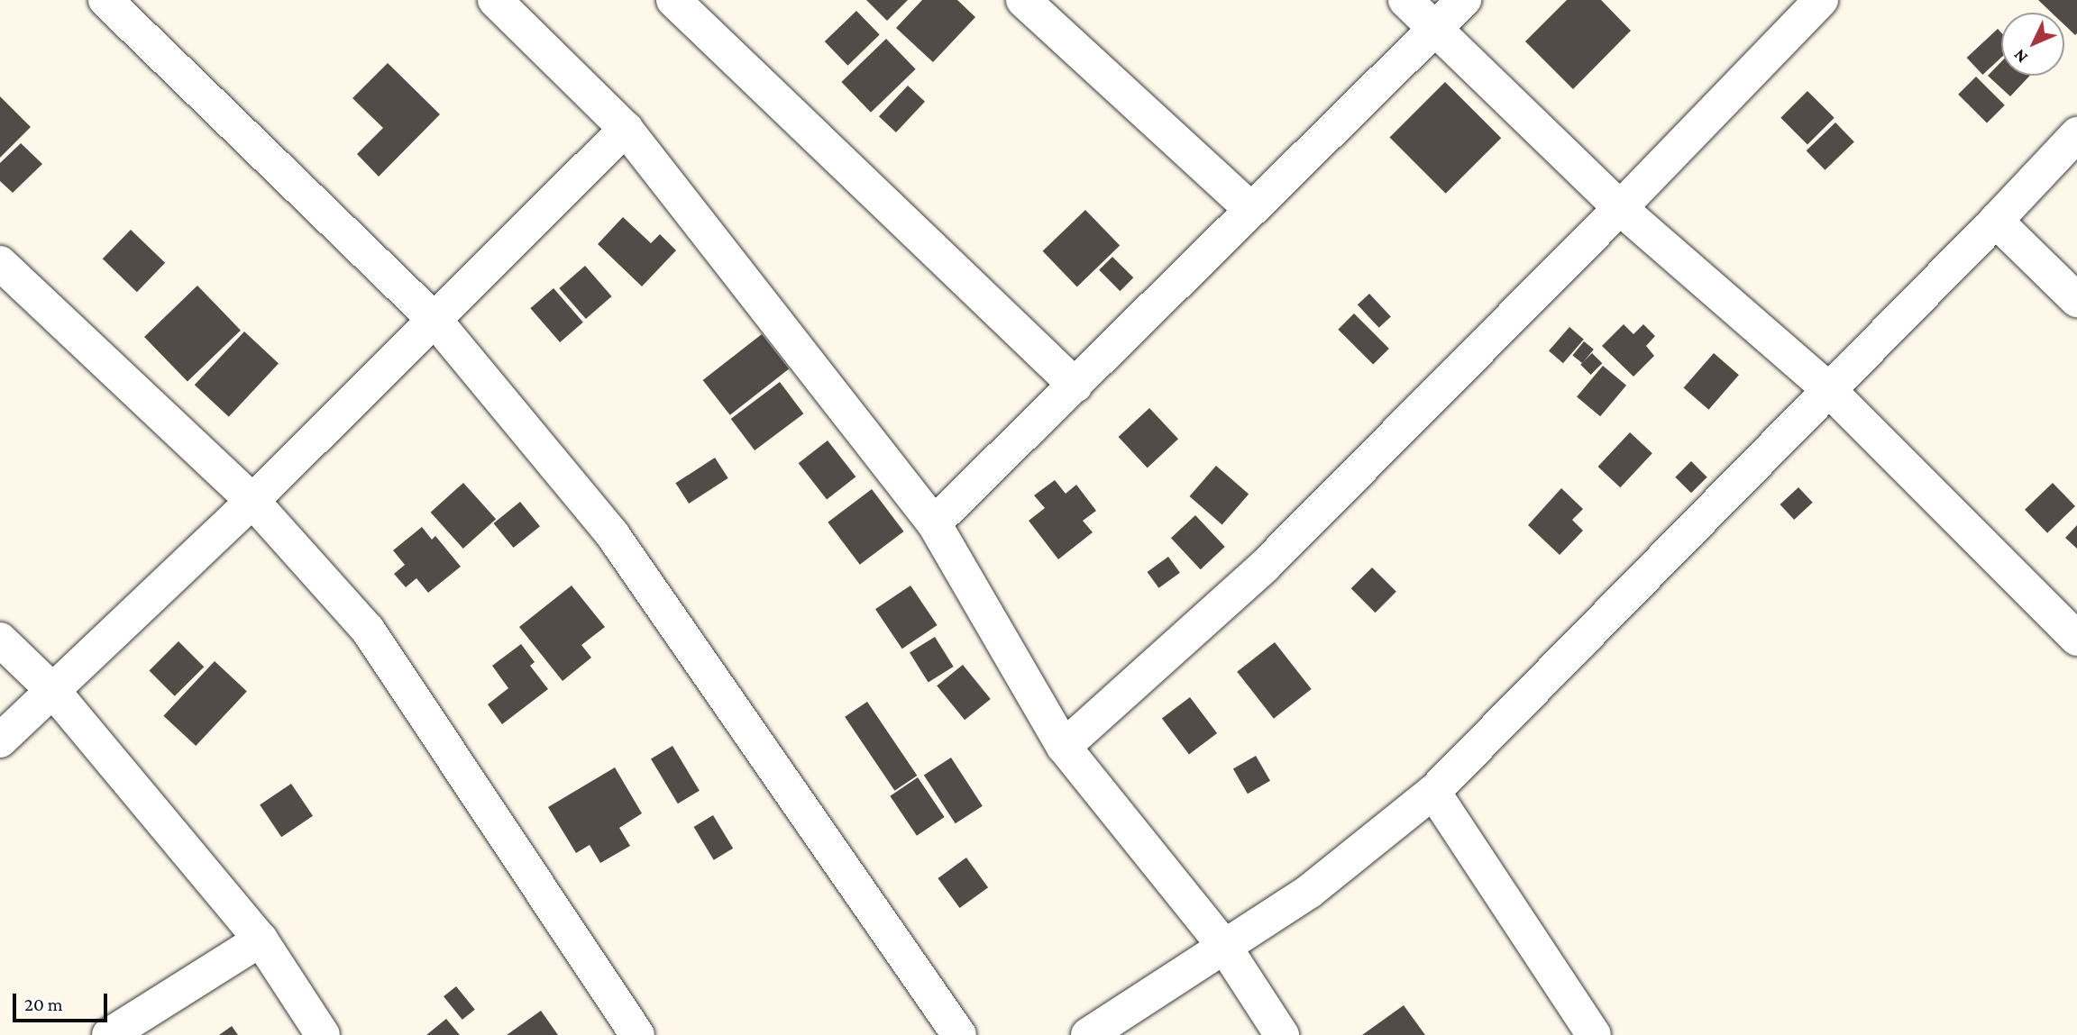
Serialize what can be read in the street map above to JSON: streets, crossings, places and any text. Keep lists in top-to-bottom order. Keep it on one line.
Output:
{"scale_bar":"20 m","north":"bottom left"}
